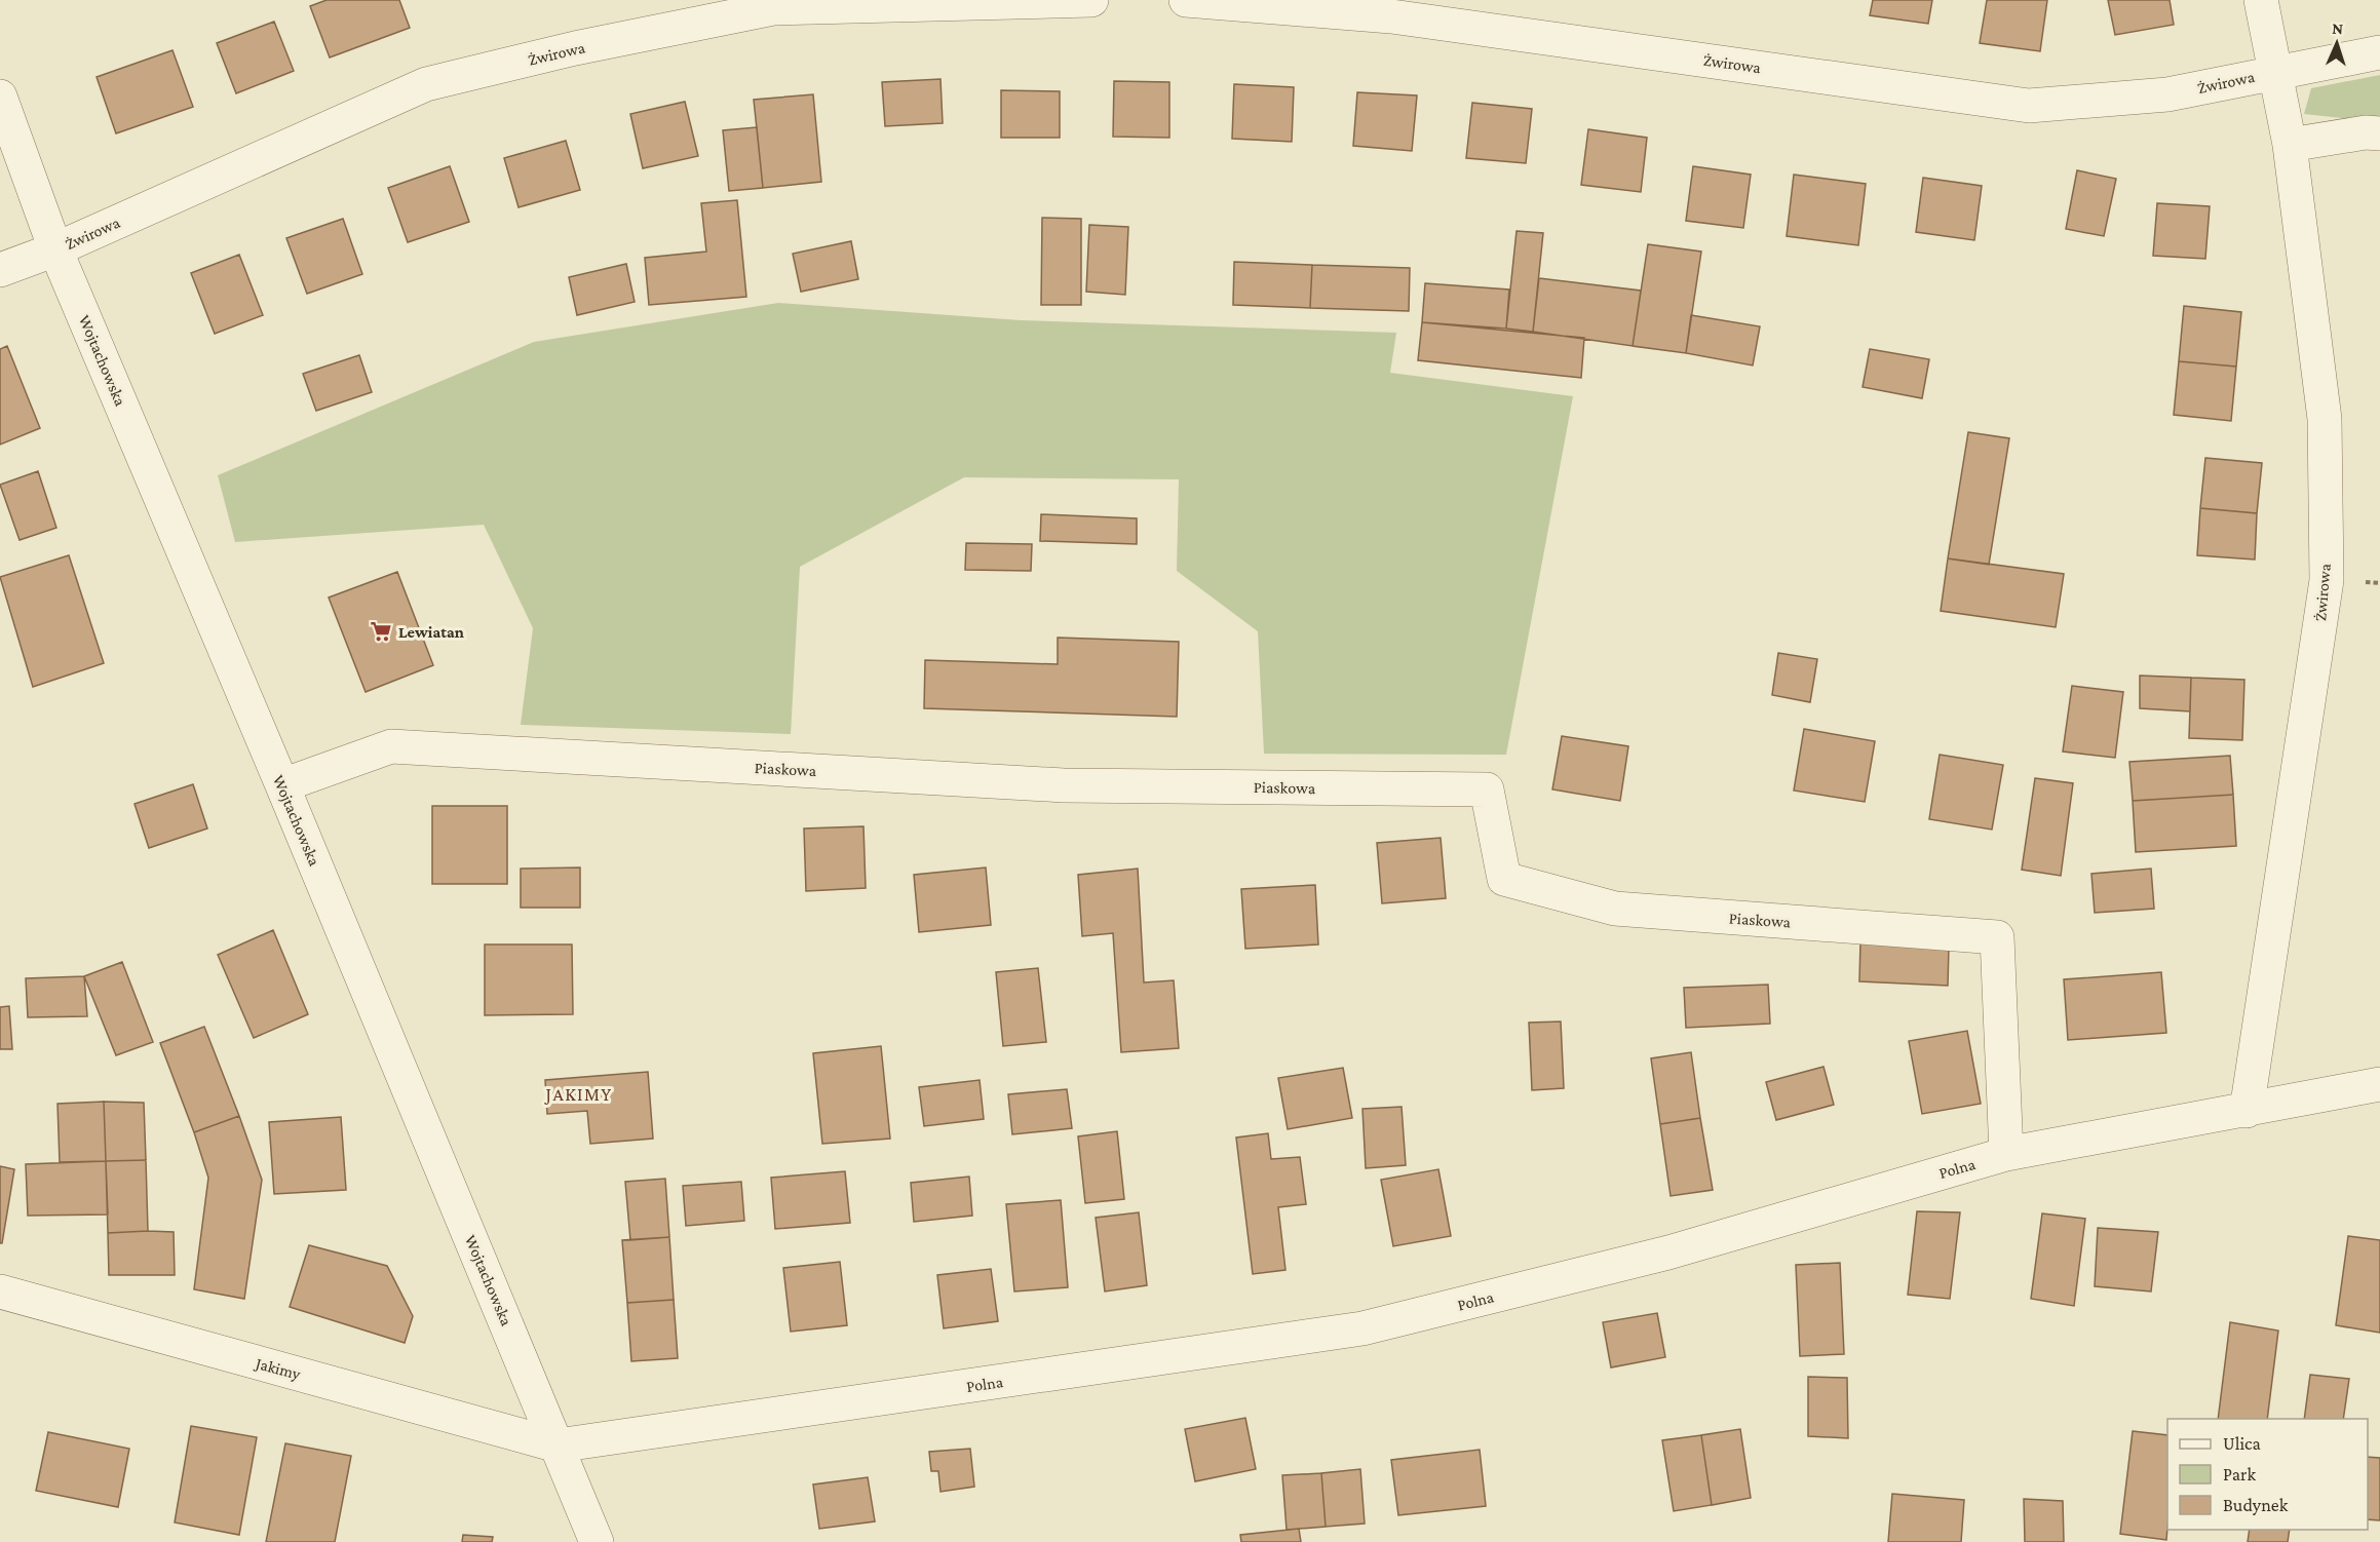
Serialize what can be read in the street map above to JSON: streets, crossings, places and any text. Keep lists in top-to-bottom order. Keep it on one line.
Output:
{"streets":{"street":["Żwirowa","Wojtachowska","Piaskowa","Polna","Jakimy"]},"crossings":[["Żwirowa","Wojtachowska"],["Żwirowa","Polna"],["Wojtachowska","Piaskowa"],["Wojtachowska","Polna"],["Wojtachowska","Jakimy"],["Piaskowa","Polna"],["Polna","Jakimy"]],"districts":["JAKIMY"],"places":{"supermarket":["Lewiatan"]},"legend":["Ulica","Park","Budynek"],"north":"top"}
